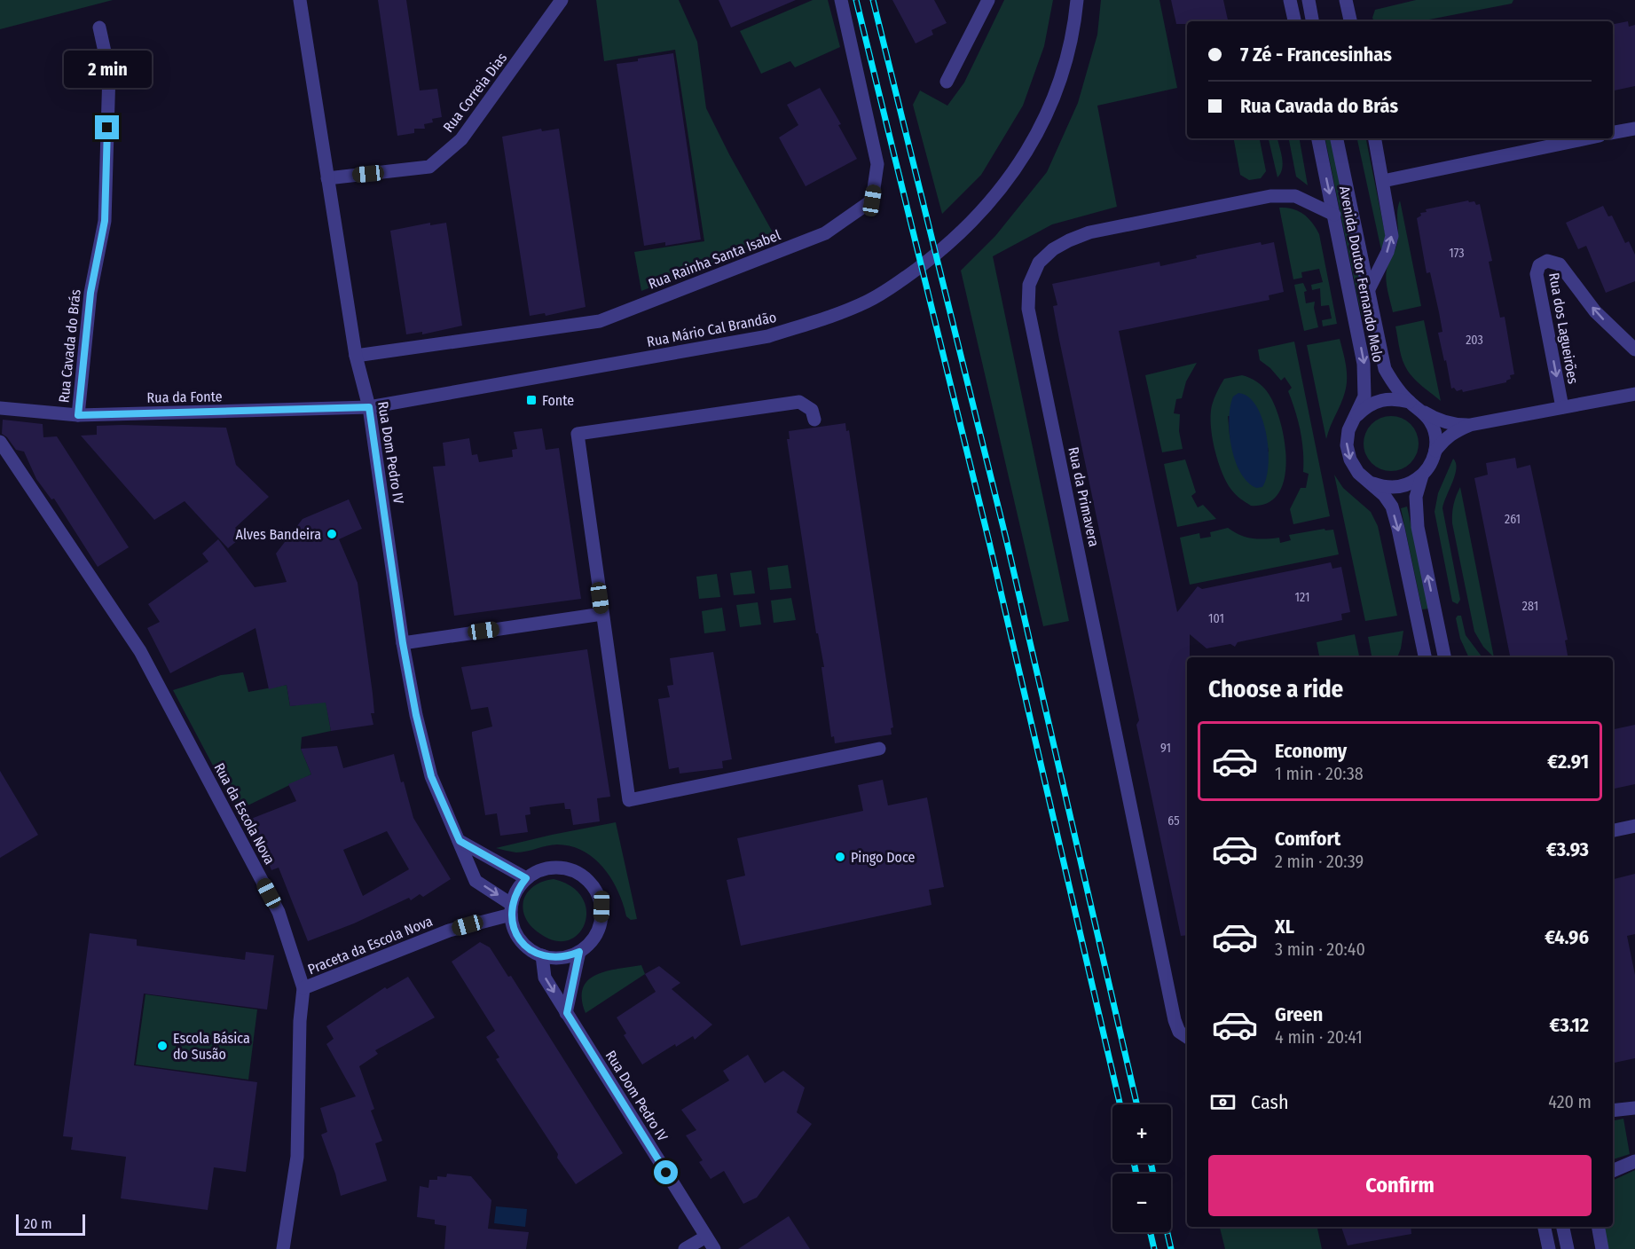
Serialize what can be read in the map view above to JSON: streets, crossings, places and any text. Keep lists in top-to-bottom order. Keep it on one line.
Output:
{"streets":{"street":["Rua Correia Dias","Rua Rainha Santa Isabel","Avenida Doutor Fernando Melo","Rua dos Lagueirões","Rua Mário Cal Brandão","Rua Cavada do Brás","Rua da Fonte","Rua Dom Pedro IV","Rua da Primavera","Rua da Escola Nova","Praceta da Escola Nova"]},"crossings":[["Rua Correia Dias","Rua Dom Pedro IV"],["Rua Rainha Santa Isabel","Rua Dom Pedro IV"],["Avenida Doutor Fernando Melo","Rua da Primavera"],["Rua Mário Cal Brandão","Rua da Fonte"],["Rua Mário Cal Brandão","Rua Dom Pedro IV"],["Rua Cavada do Brás","Rua da Fonte"],["Rua da Fonte","Rua Dom Pedro IV"],["Rua Dom Pedro IV","Praceta da Escola Nova"],["Rua da Escola Nova","Praceta da Escola Nova"]],"places":{"transit":["Fonte"],"other":["Alves Bandeira","Pingo Doce","Escola Básica do Susão"]},"house_numbers":["173","203","261","121","281","101","91","65"],"scale_bar":"20 m","page":{"banner":["7 Zé - Francesinhas","Rua Cavada do Brás"],"bubble":"2 min","heading":"Choose a ride","list":[{"name":"Economy","note":"1 min · 20:38","value":"€2.91"},{"name":"Comfort","note":"2 min · 20:39","value":"€3.93"},{"name":"XL","note":"3 min · 20:40","value":"€4.96"},{"name":"Green","note":"4 min · 20:41","value":"€3.12"}],"pay":["Cash","420 m"],"map_buttons":["+","−"],"buttons":"Confirm","scale":"20 m"}}
